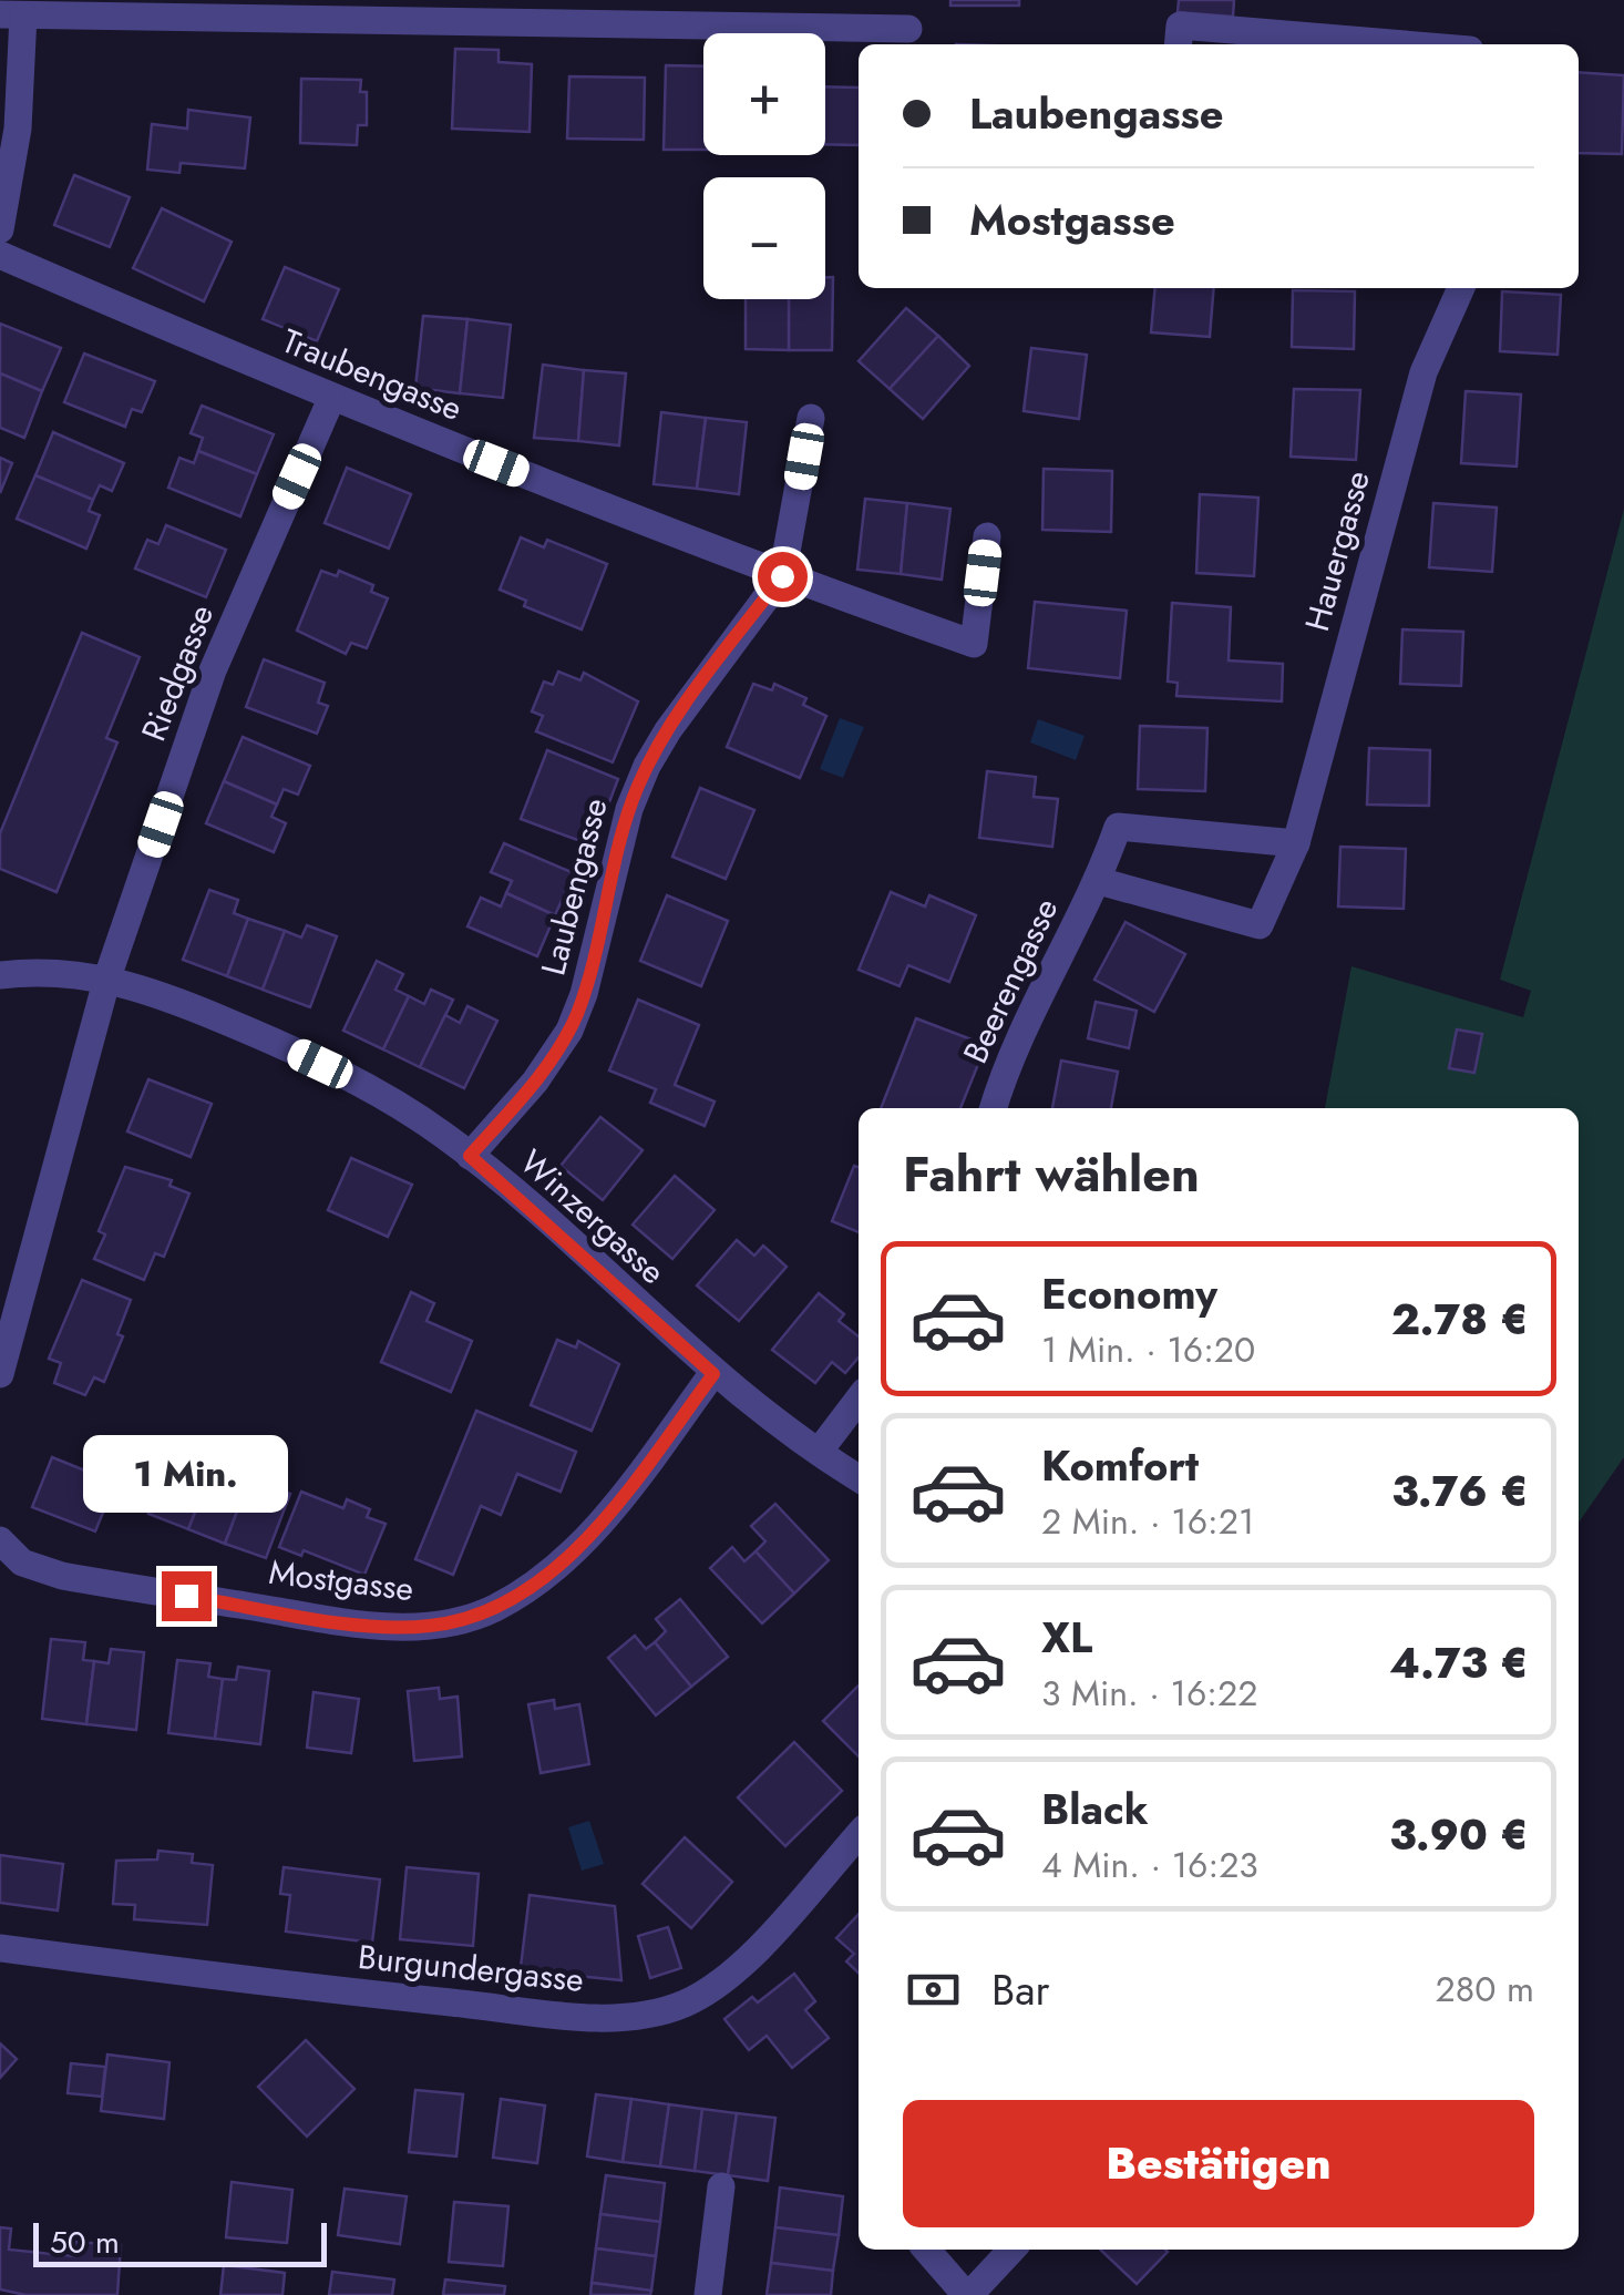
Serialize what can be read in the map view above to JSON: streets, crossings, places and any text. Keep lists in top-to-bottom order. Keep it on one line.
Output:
{"streets":{"street":["Traubengasse","Hauergasse","Riedgasse","Laubengasse","Beerengasse","Winzergasse","Mostgasse","Burgundergasse"]},"crossings":[["Traubengasse","Riedgasse"],["Traubengasse","Laubengasse"],["Hauergasse","Beerengasse"],["Riedgasse","Winzergasse"],["Laubengasse","Winzergasse"],["Winzergasse","Mostgasse"]],"scale_bar":"50 m","page":{"map_buttons":["+","−"],"banner":["Laubengasse","Mostgasse"],"heading":"Fahrt wählen","list":[{"name":"Economy","note":"1 Min. · 16:20","value":"2.78 €"},{"name":"Komfort","note":"2 Min. · 16:21","value":"3.76 €"},{"name":"XL","note":"3 Min. · 16:22","value":"4.73 €"},{"name":"Black","note":"4 Min. · 16:23","value":"3.90 €"}],"bubble":"1 Min.","pay":["Bar","280 m"],"buttons":"Bestätigen","scale":"50 m"}}
